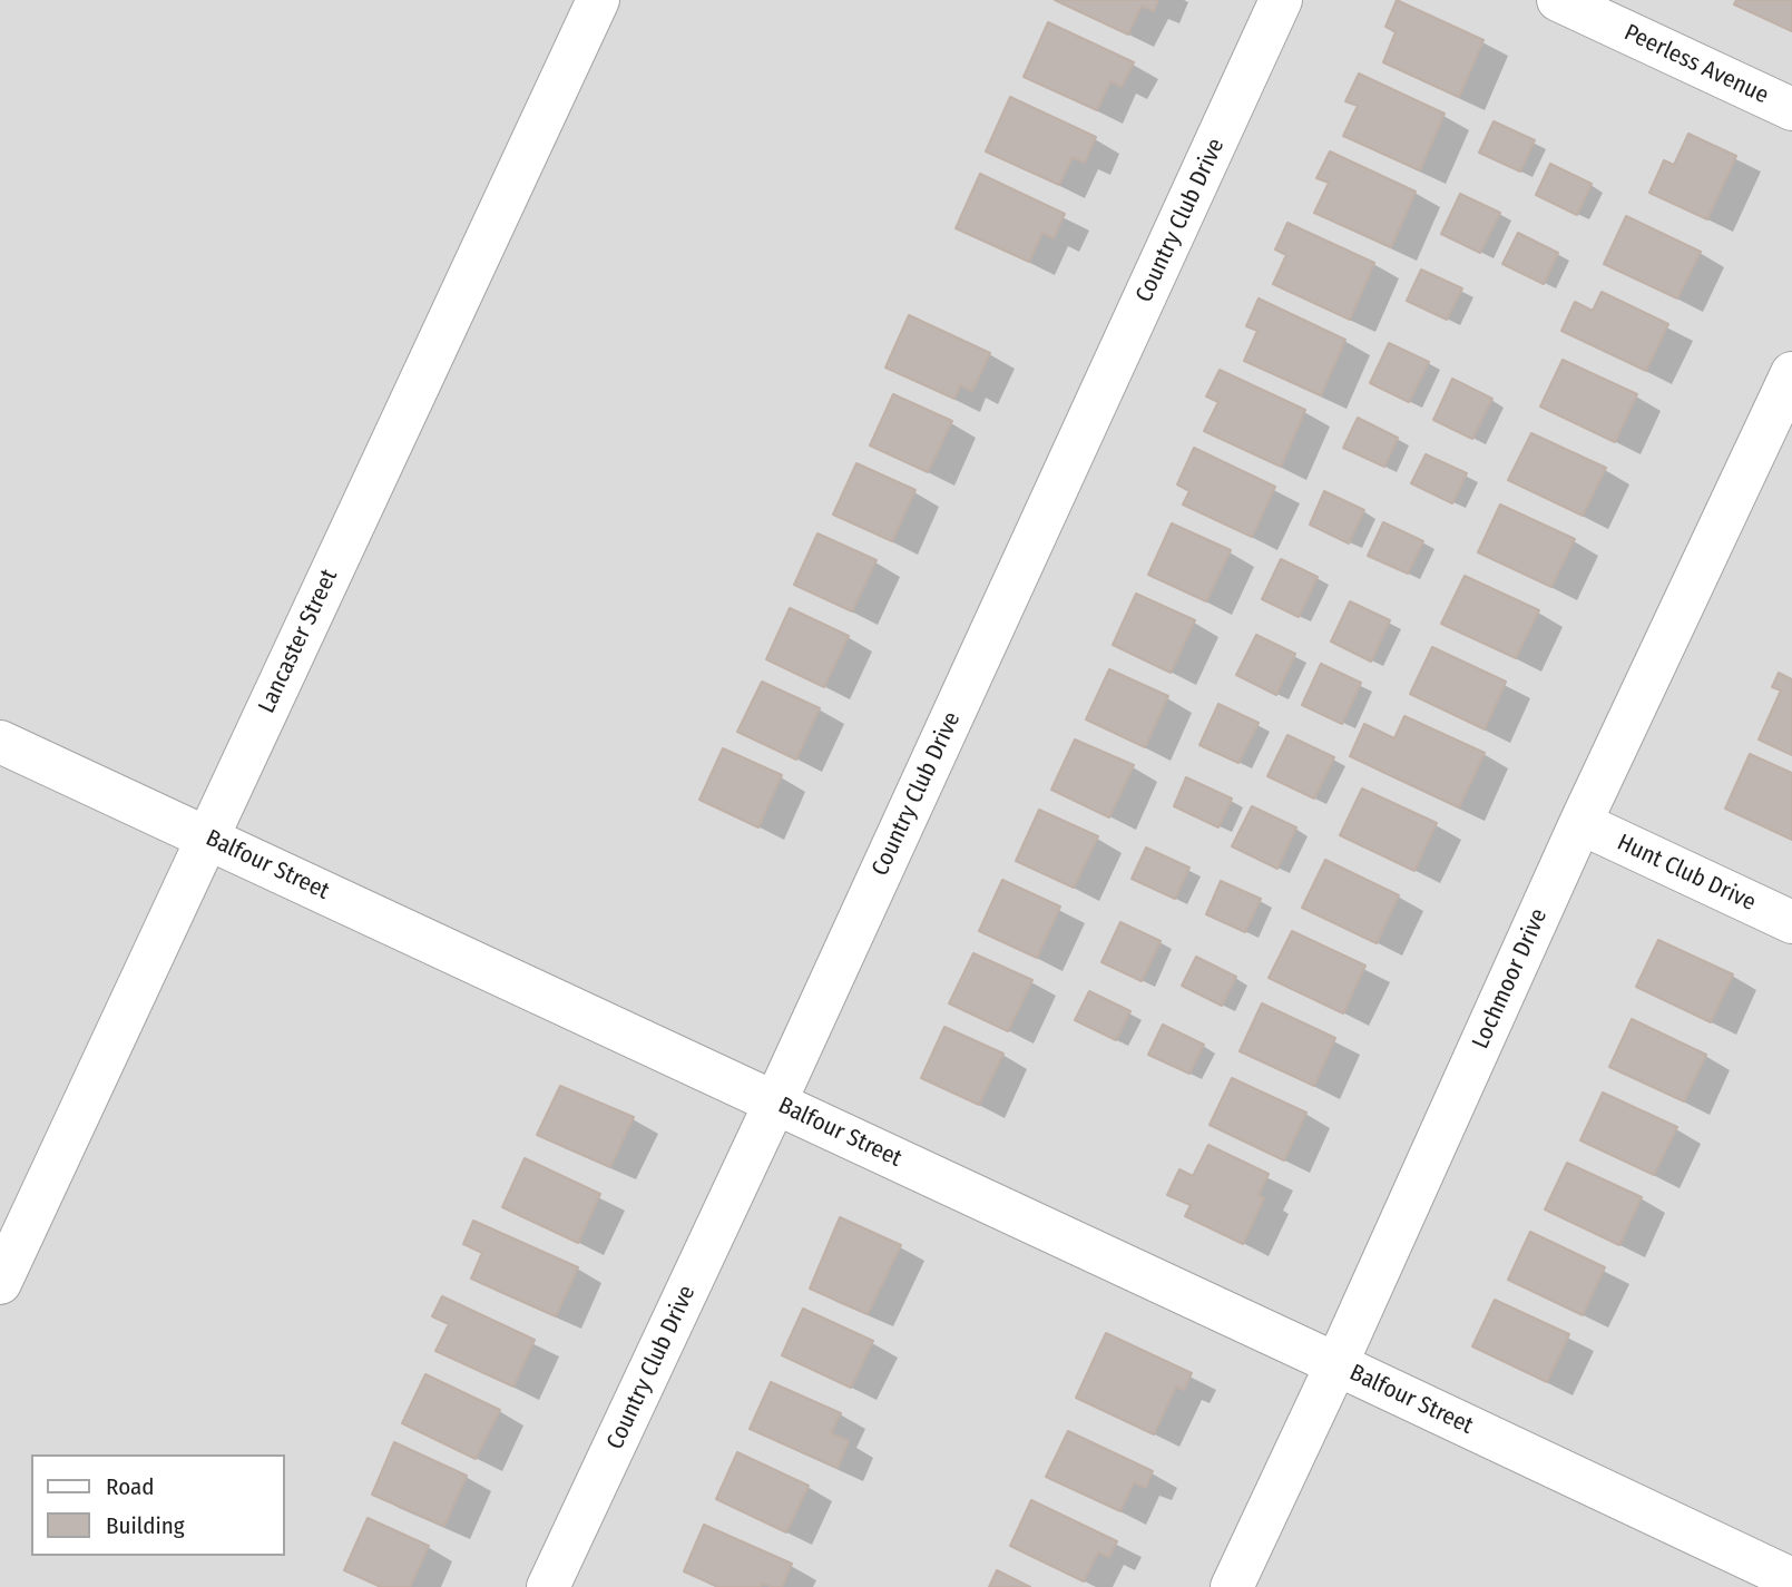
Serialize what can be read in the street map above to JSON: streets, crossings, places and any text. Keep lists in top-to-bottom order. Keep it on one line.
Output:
{"streets":{"street":["Peerless Avenue","Country Club Drive","Lancaster Street","Balfour Street","Hunt Club Drive","Lochmoor Drive"]},"crossings":[["Country Club Drive","Balfour Street"],["Lancaster Street","Balfour Street"],["Balfour Street","Lochmoor Drive"],["Hunt Club Drive","Lochmoor Drive"]],"legend":["Road","Building"]}
